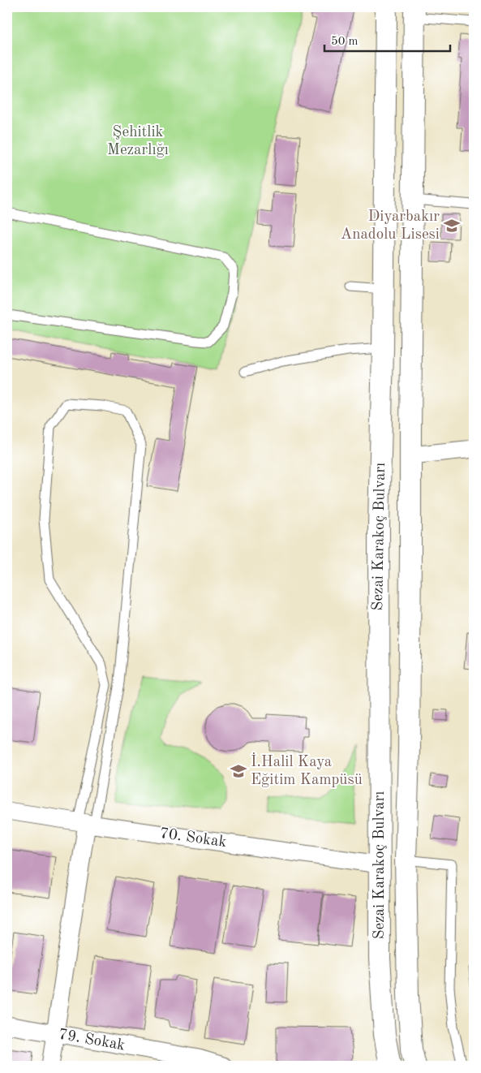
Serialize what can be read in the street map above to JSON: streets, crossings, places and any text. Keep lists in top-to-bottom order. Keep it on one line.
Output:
{"streets":{"street":["Sezai Karakoç Bulvarı","70. Sokak","79. Sokak"]},"crossings":[["Sezai Karakoç Bulvarı","70. Sokak"]],"parks":["Şehitlik Mezarlığı"],"places":{"school or university":["Diyarbakır Anadolu Lisesi","İ.Halil Kaya Eğitim Kampüsü"]},"scale_bar":"50 m"}
